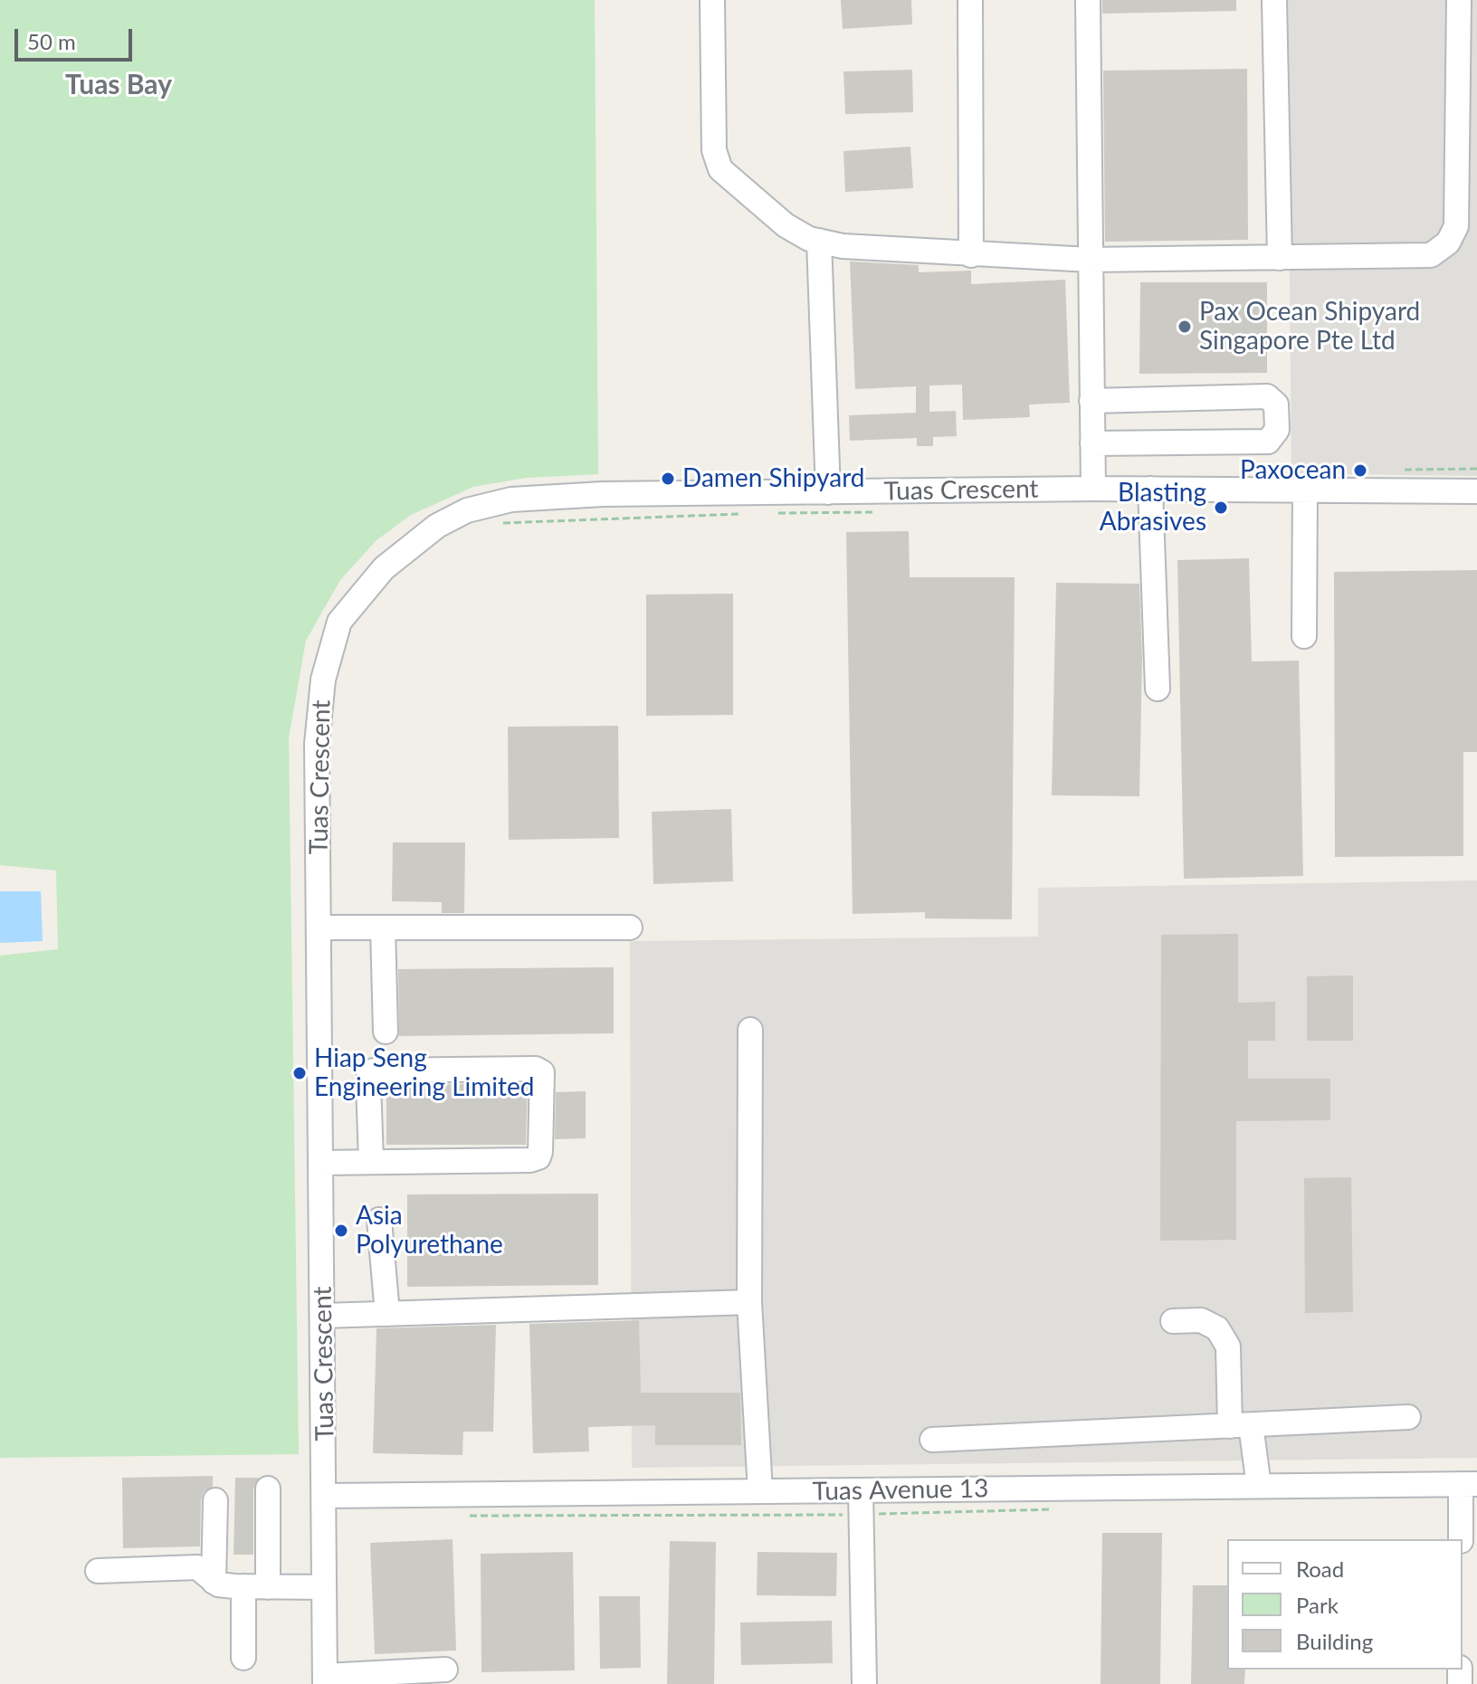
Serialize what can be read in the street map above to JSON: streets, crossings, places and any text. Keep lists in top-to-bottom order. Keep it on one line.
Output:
{"streets":{"street":["Tuas Crescent","Tuas Avenue 13"]},"crossings":[["Tuas Crescent","Tuas Avenue 13"]],"districts":["Tuas Bay"],"places":["Pax Ocean Shipyard Singapore Pte Ltd","Paxocean","Damen Shipyard","Blasting Abrasives","Hiap Seng Engineering Limited","Asia Polyurethane"],"legend":["Road","Park","Building"],"scale_bar":"50 m"}
